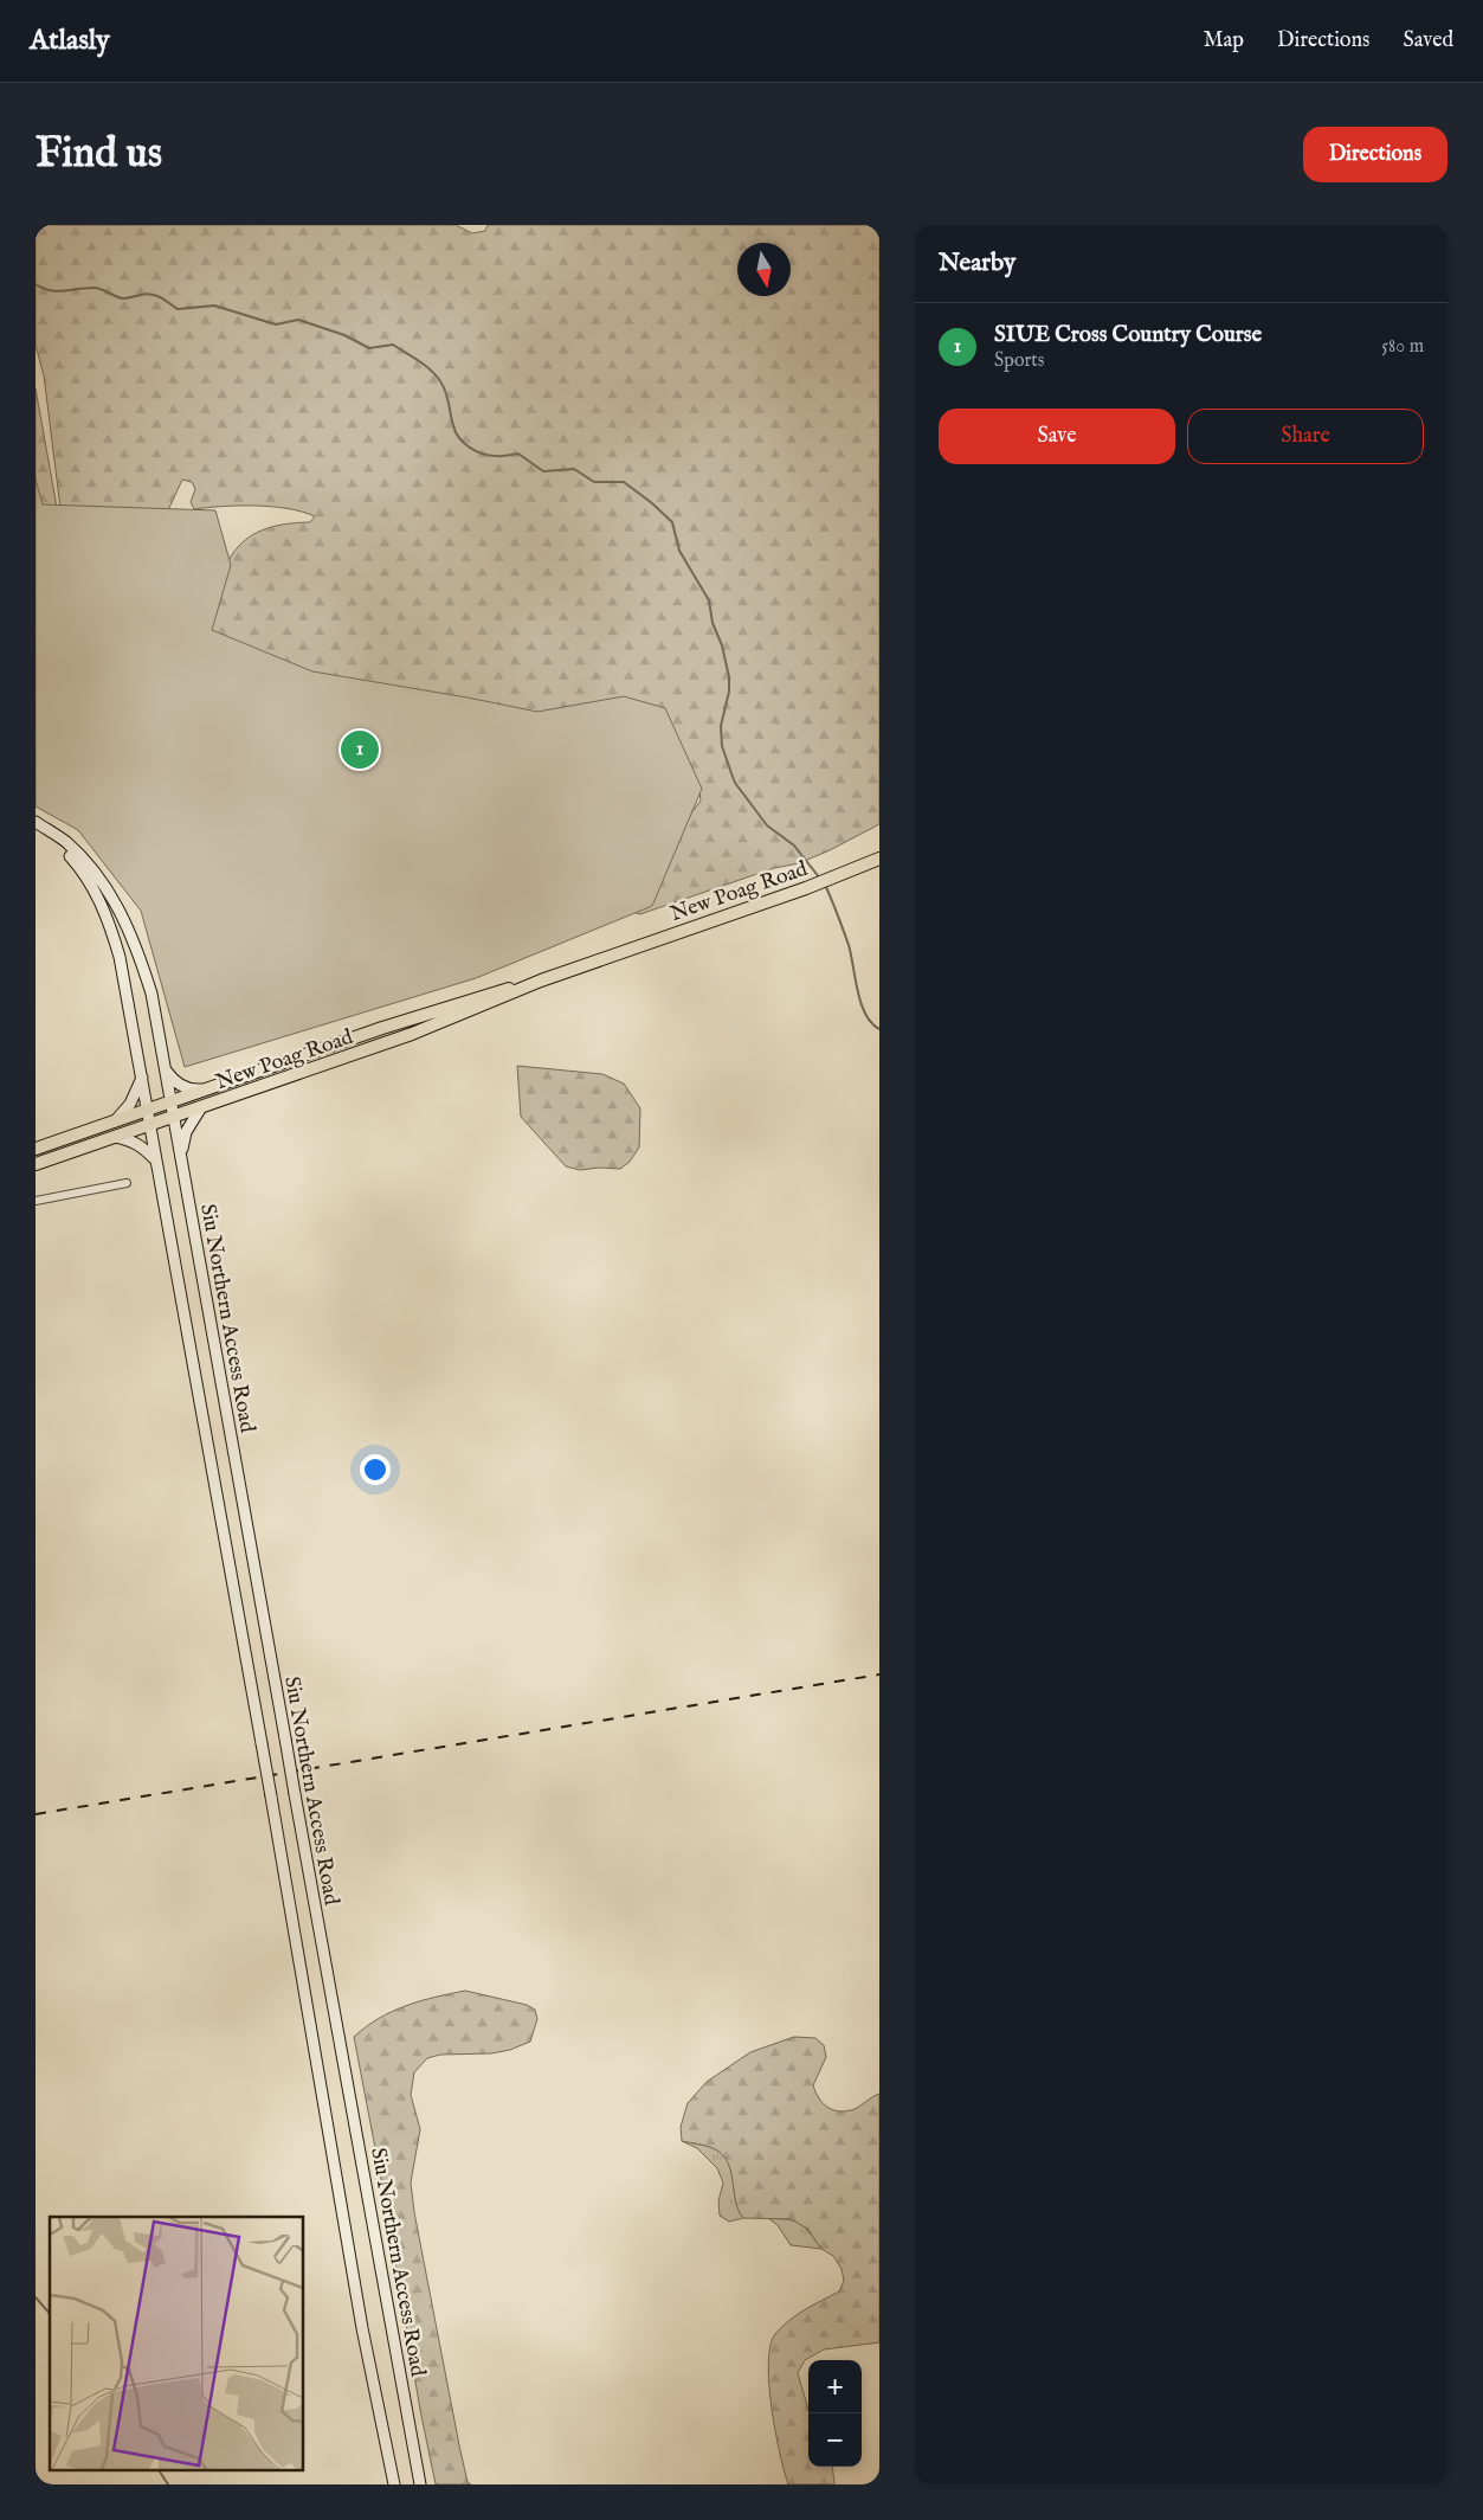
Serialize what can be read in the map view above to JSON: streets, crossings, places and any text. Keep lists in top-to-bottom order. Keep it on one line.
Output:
{"streets":{"main road":["New Poag Road","Siu Northern Access Road"]},"crossings":[["New Poag Road","Siu Northern Access Road"]],"north":"bottom","page":{"header":"Atlasly","nav":["Map","Directions","Saved"],"buttons":["Directions",["Save","Share"]],"title":"Find us","heading":"Nearby","list":[{"mark":"1","name":"SIUE Cross Country Course","note":"Sports","value":"580 m"}],"pins":"1","map_buttons":["+","−"]}}
